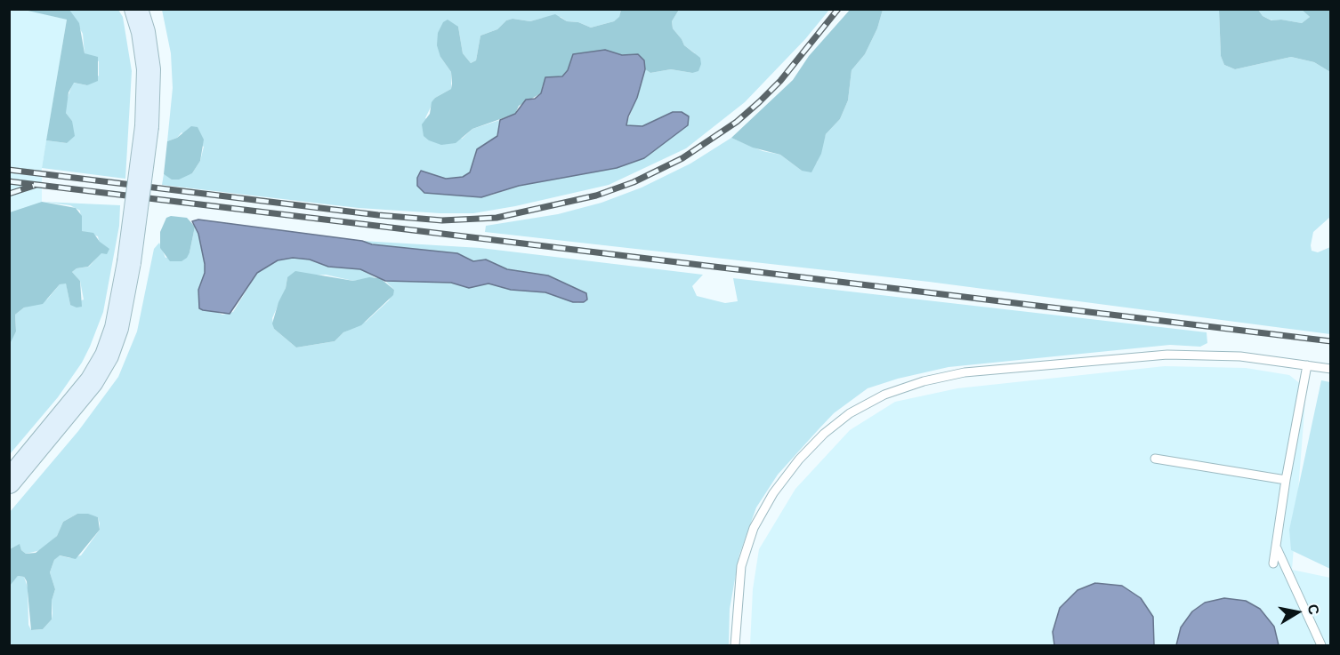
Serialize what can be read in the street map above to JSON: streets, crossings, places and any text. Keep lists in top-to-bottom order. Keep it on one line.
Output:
{"north":"right"}
